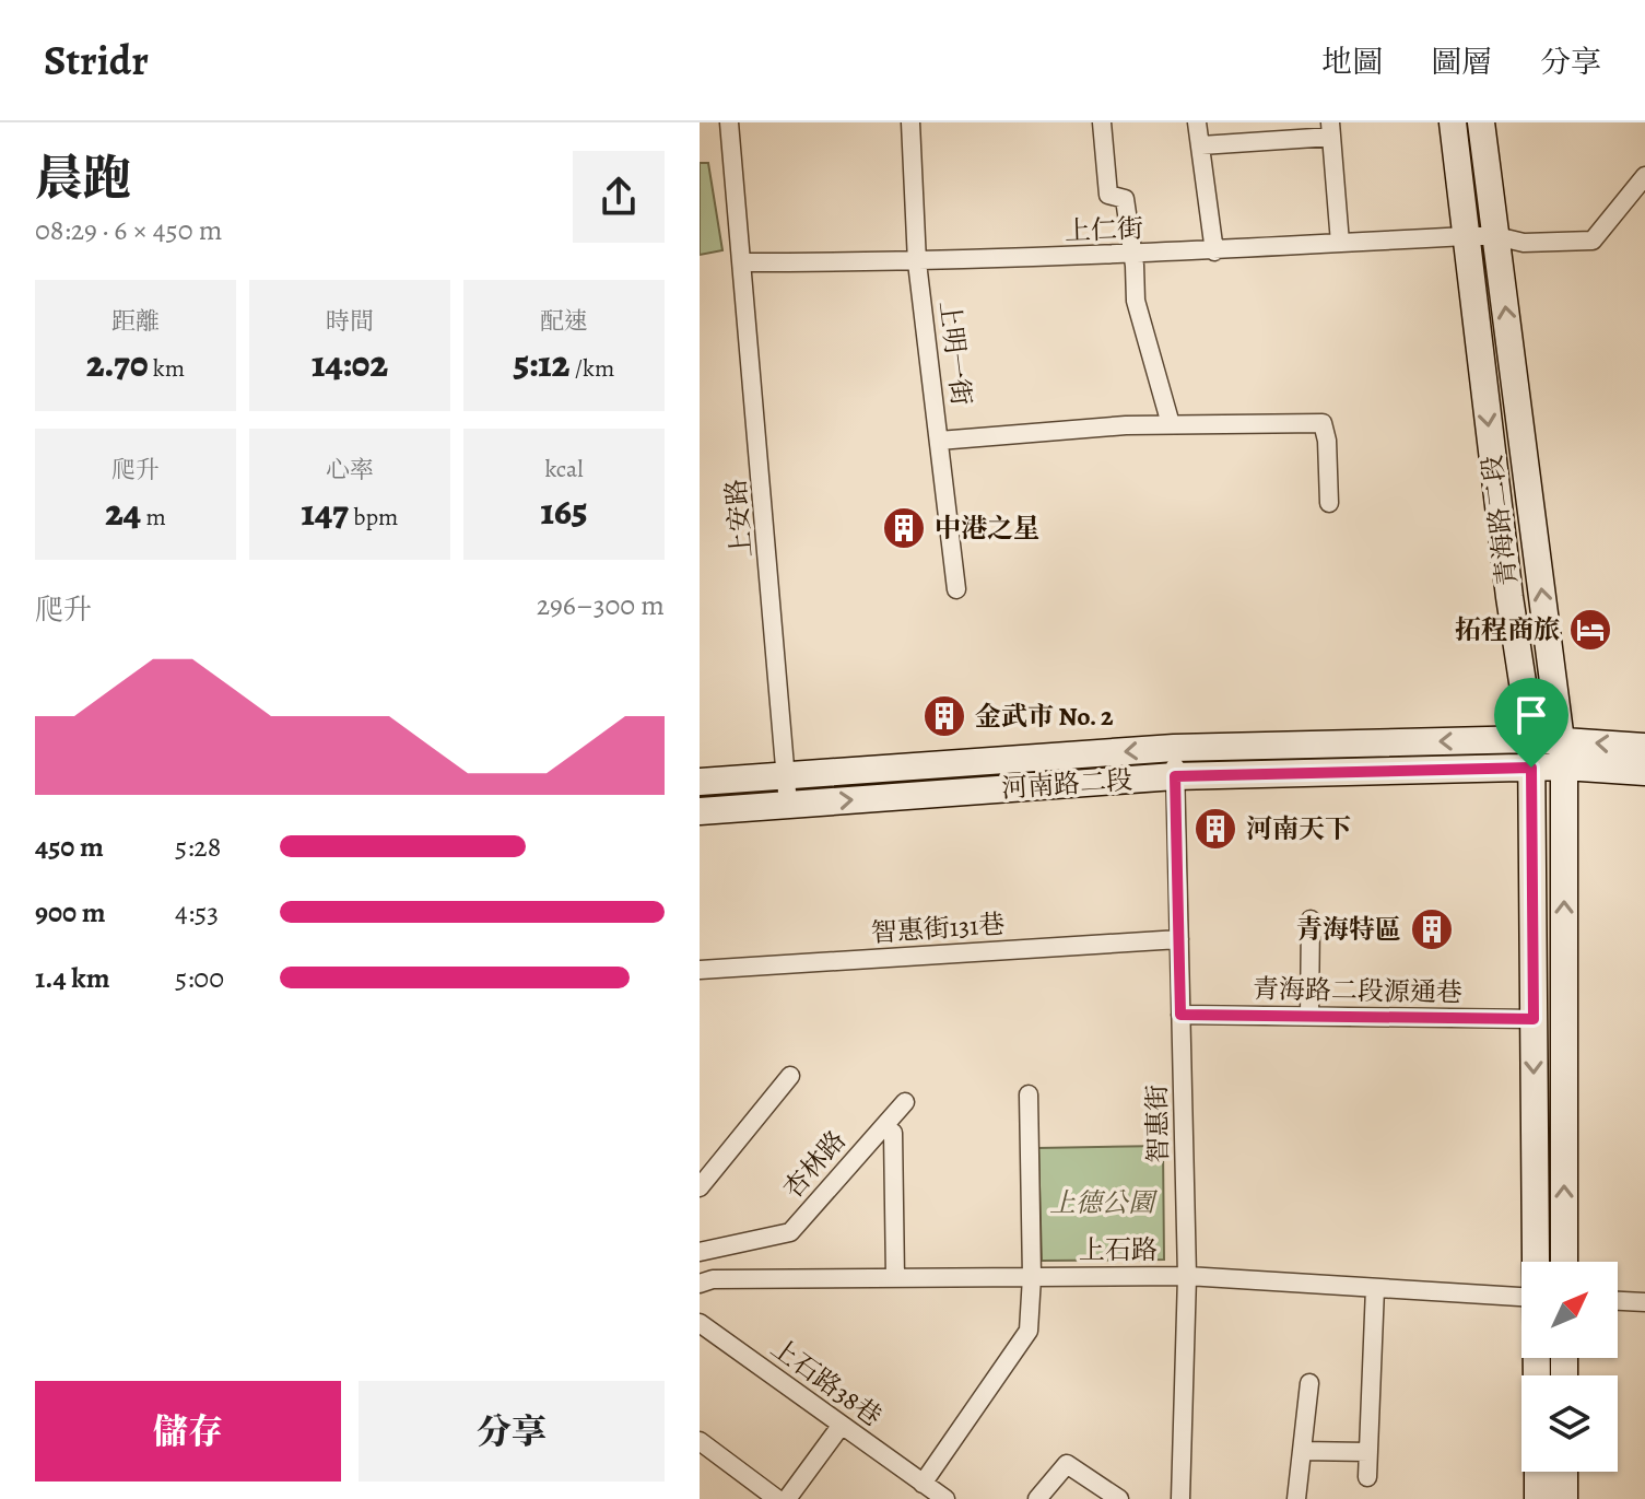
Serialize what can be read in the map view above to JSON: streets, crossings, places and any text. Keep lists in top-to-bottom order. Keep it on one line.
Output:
{"streets":{"main road":["青海路二段","河南路二段"],"street":["上仁街","上明一街","上安路","智惠街131巷","青海路二段源通巷","智惠街","杏林路","上石路","上石路38巷"]},"crossings":[["上仁街","上明一街"],["上仁街","上安路"],["上仁街","青海路二段"],["上安路","河南路二段"],["青海路二段","河南路二段"],["青海路二段","青海路二段源通巷"],["河南路二段","智惠街"],["智惠街131巷","智惠街"],["青海路二段源通巷","智惠街"],["智惠街","上石路"]],"parks":["上德公園"],"places":{"building":["中港之星","金武市 No. 2","河南天下","青海特區"],"hotel":["拓程商旅"]},"north":"top right","page":{"header":"Stridr","nav":["地圖","圖層","分享"],"heading":["晨跑","08:29 · 6 × 450 m"],"stats":[["距離","2.70 km"],["時間","14:02"],["配速","5:12 /km"],["爬升","24 m"],["心率","147 bpm"],["kcal","165"]],"chart":["爬升","296–300 m"],"list":[{"name":"450 m","note":"5:28"},{"name":"900 m","note":"4:53"},{"name":"1.4 km","note":"5:00"}],"buttons":["儲存","分享"]}}
